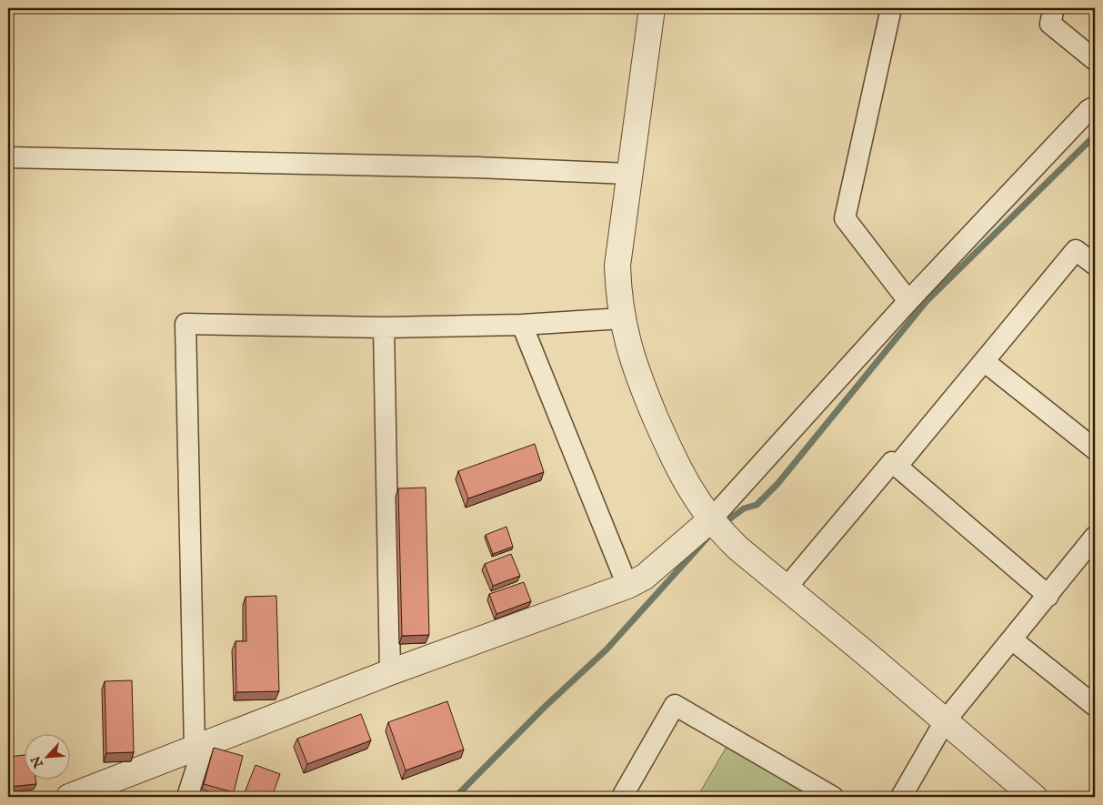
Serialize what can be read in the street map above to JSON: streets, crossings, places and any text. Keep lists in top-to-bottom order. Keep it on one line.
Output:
{"north":"bottom left"}
